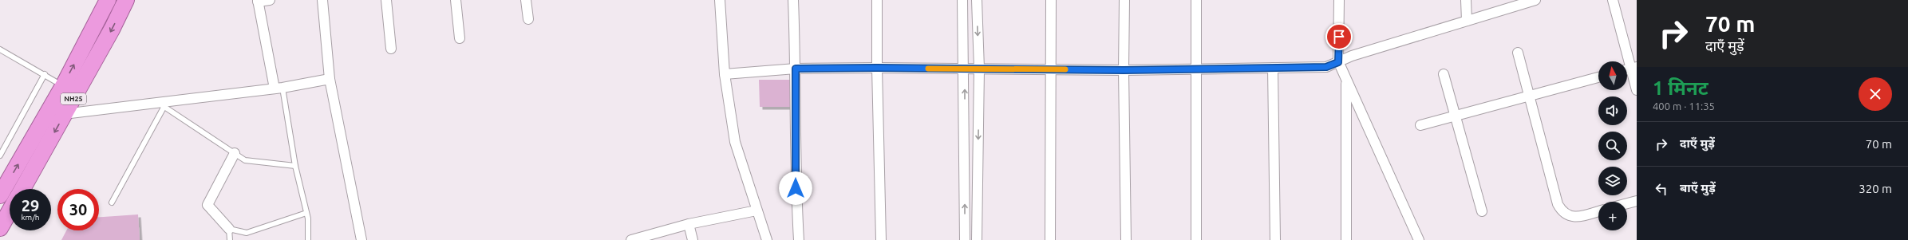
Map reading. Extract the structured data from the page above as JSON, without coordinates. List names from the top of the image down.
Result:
{
  "streets": {
    "highway": ["NH25"]
  },
  "north": "top",
  "page": {
    "turn": ["70 m", "दाएँ मुड़ें"],
    "map_buttons": "+",
    "heading": ["1 मिनट", "400 m · 11:35"],
    "list": [
      {
        "name": "दाएँ मुड़ें",
        "value": "70 m"
      },
      {
        "name": "बाएँ मुड़ें",
        "value": "320 m"
      }
    ],
    "speed": "29 km/h",
    "limit": "30"
  }
}
